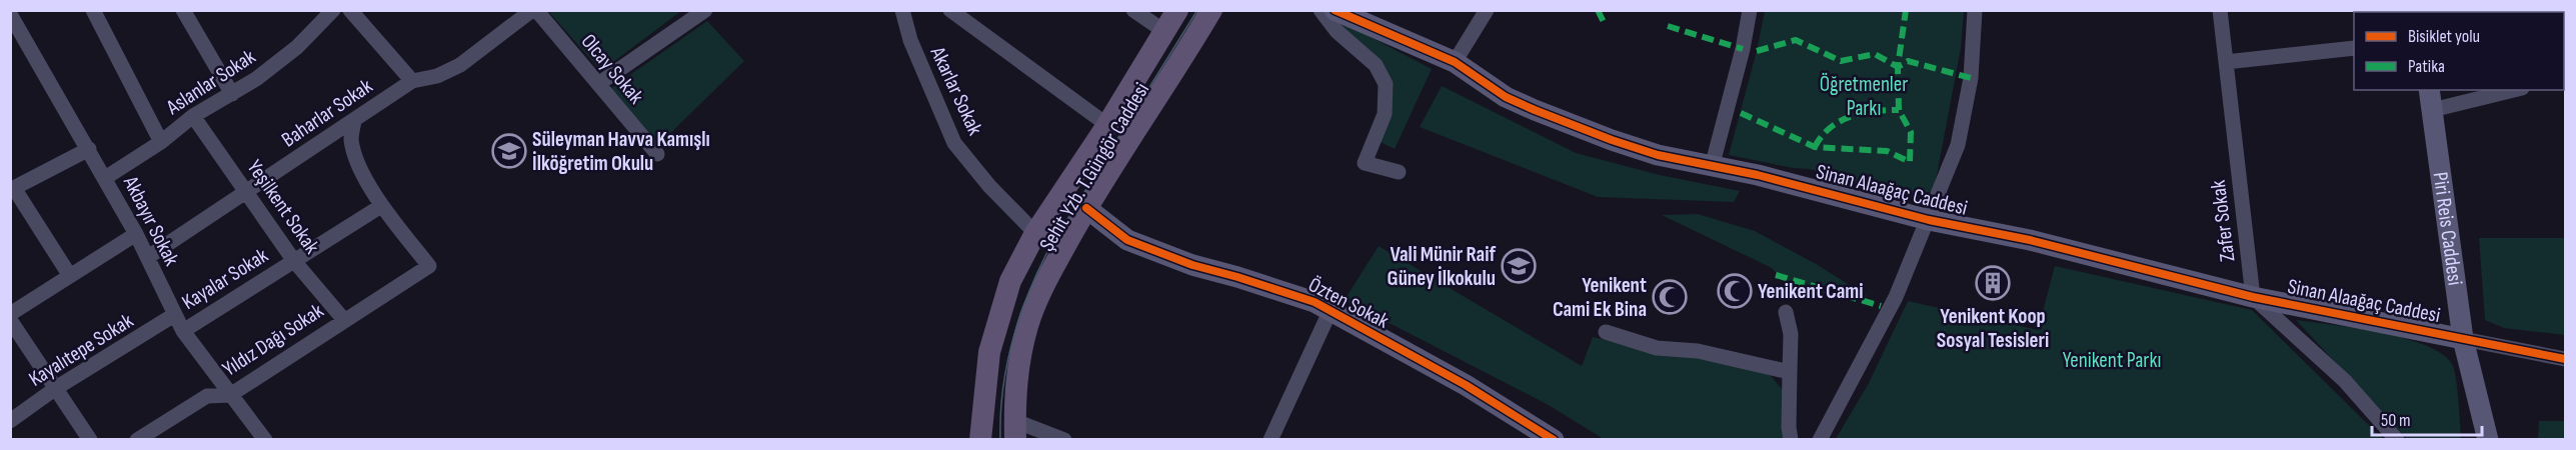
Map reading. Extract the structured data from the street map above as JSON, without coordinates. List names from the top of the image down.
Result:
{
  "streets": {
    "main road": ["Şehit Yzb. T.Güngör Caddesi"],
    "street": [
      "Olcay Sokak",
      "Aslanlar Sokak",
      "Akarlar Sokak",
      "Baharlar Sokak",
      "Sinan Alaağaç Caddesi",
      "Yeşilkent Sokak",
      "Akbayır Sokak",
      "Zafer Sokak",
      "Piri Reis Caddesi",
      "Kayalar Sokak",
      "Özten Sokak",
      "Yıldız Dağı Sokak",
      "Kayalıtepe Sokak"
    ]
  },
  "crossings": [
    ["Olcay Sokak", "Baharlar Sokak"],
    ["Aslanlar Sokak", "Yeşilkent Sokak"],
    ["Aslanlar Sokak", "Akbayır Sokak"],
    ["Akarlar Sokak", "Şehit Yzb. T.Güngör Caddesi"],
    ["Baharlar Sokak", "Yeşilkent Sokak"],
    ["Baharlar Sokak", "Akbayır Sokak"],
    ["Şehit Yzb. T.Güngör Caddesi", "Özten Sokak"],
    ["Sinan Alaağaç Caddesi", "Zafer Sokak"],
    ["Sinan Alaağaç Caddesi", "Piri Reis Caddesi"],
    ["Yeşilkent Sokak", "Kayalar Sokak"],
    ["Yeşilkent Sokak", "Yıldız Dağı Sokak"],
    ["Akbayır Sokak", "Kayalar Sokak"],
    ["Akbayır Sokak", "Yıldız Dağı Sokak"],
    ["Akbayır Sokak", "Kayalıtepe Sokak"],
    ["Kayalar Sokak", "Yıldız Dağı Sokak"]
  ],
  "parks": ["Öğretmenler Parkı", "Yenikent Parkı"],
  "places": {
    "school or university": ["Süleyman Havva Kamışlı İlköğretim Okulu", "Vali Münir Raif Güney İlkokulu"],
    "building": ["Yenikent Koop Sosyal Tesisleri"],
    "mosque": ["Yenikent Cami", "Yenikent Cami Ek Bina"]
  },
  "legend": ["Bisiklet yolu", "Patika"],
  "scale_bar": "50 m"
}
